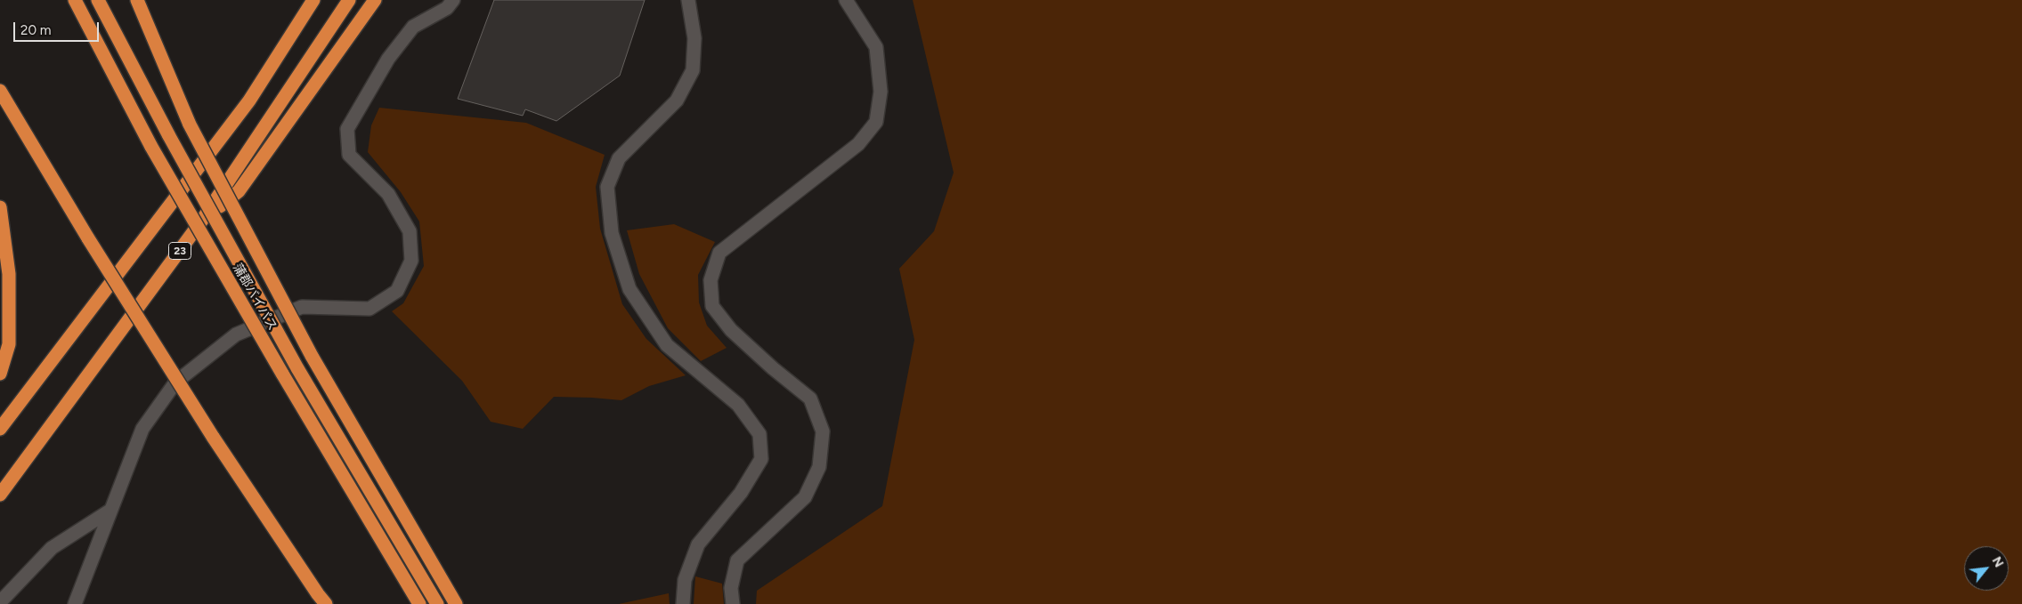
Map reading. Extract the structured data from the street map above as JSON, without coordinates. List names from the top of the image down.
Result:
{
  "streets": {
    "highway": ["23", "蒲郡バイパス"]
  },
  "scale_bar": "20 m",
  "north": "top right"
}
